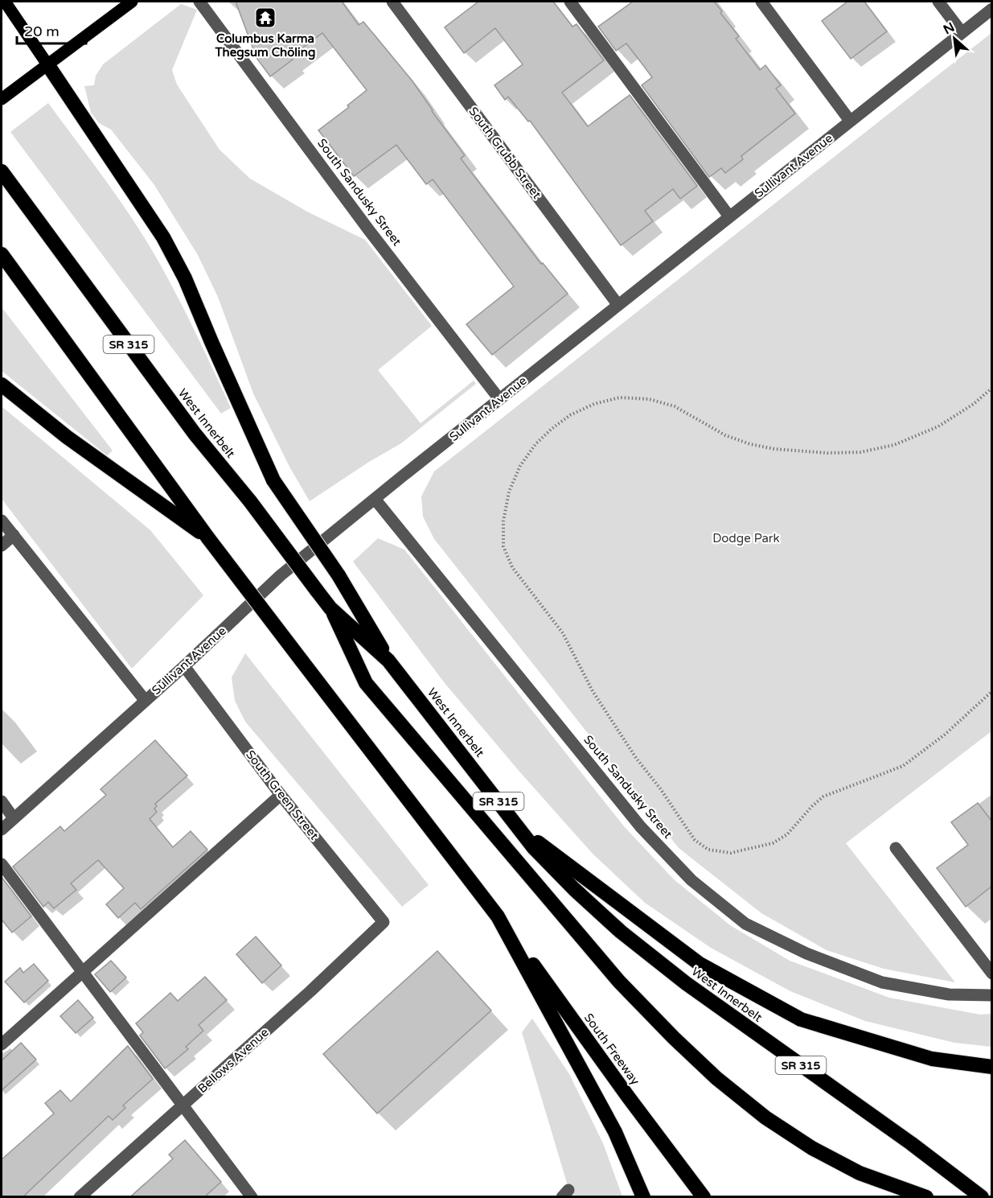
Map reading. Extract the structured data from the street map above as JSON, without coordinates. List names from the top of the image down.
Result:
{
  "streets": {
    "highway": ["SR 315", "West Innerbelt", "South Freeway"],
    "street": [
      "South Grubb Street",
      "Sullivant Avenue",
      "South Sandusky Street",
      "South Green Street",
      "Bellows Avenue"
    ]
  },
  "crossings": [
    ["South Grubb Street", "Sullivant Avenue"],
    ["Sullivant Avenue", "South Sandusky Street"],
    ["Sullivant Avenue", "South Green Street"],
    ["South Green Street", "Bellows Avenue"]
  ],
  "parks": ["Dodge Park"],
  "places": {
    "temple": ["Columbus Karma Thegsum Chöling"]
  },
  "scale_bar": "20 m",
  "north": "top left"
}
